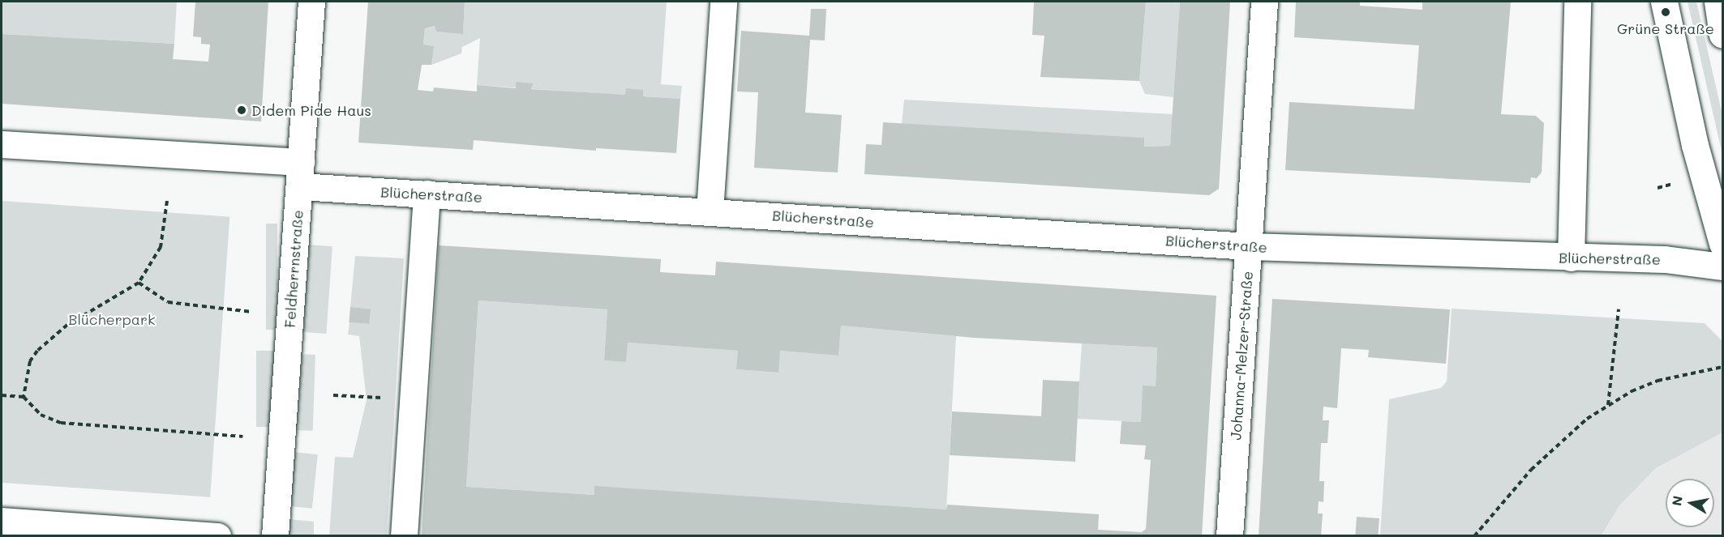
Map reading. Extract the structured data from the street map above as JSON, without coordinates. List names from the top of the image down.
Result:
{
  "streets": {
    "street": ["Blücherstraße", "Feldherrnstraße", "Johanna-Melzer-Straße"]
  },
  "crossings": [
    ["Blücherstraße", "Feldherrnstraße"],
    ["Blücherstraße", "Johanna-Melzer-Straße"]
  ],
  "parks": ["Blücherpark"],
  "places": ["Grüne Straße", "Didem Pide Haus"],
  "north": "left"
}
